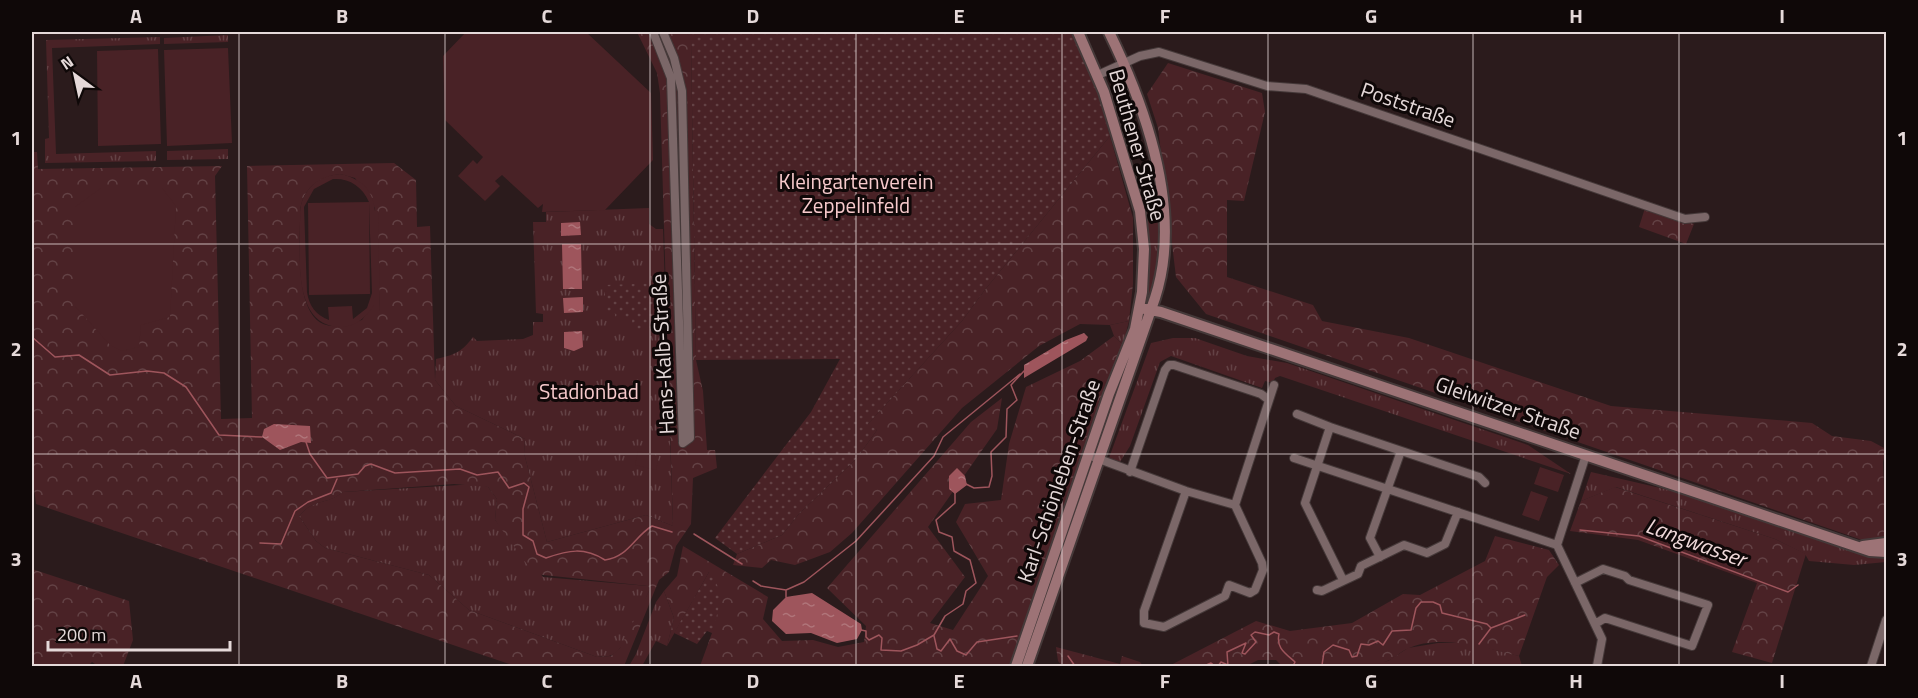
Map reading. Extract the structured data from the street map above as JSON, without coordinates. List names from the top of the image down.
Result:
{
  "streets": {
    "main road": ["Beuthener Straße", "Gleiwitzer Straße", "Karl-Schönleben-Straße"],
    "street": ["Poststraße", "Hans-Kalb-Straße"]
  },
  "crossings": [
    ["Poststraße", "Beuthener Straße"],
    ["Beuthener Straße", "Gleiwitzer Straße"],
    ["Beuthener Straße", "Karl-Schönleben-Straße"],
    ["Gleiwitzer Straße", "Karl-Schönleben-Straße"]
  ],
  "water": ["Langwasser"],
  "parks": ["Kleingartenverein Zeppelinfeld", "Stadionbad"],
  "scale_bar": "200 m",
  "north": "top left",
  "grid": {
    "columns": [
      "A",
      "B",
      "C",
      "D",
      "E",
      "F",
      "G",
      "H",
      "I"
    ],
    "rows": ["1", "2", "3"]
  }
}
